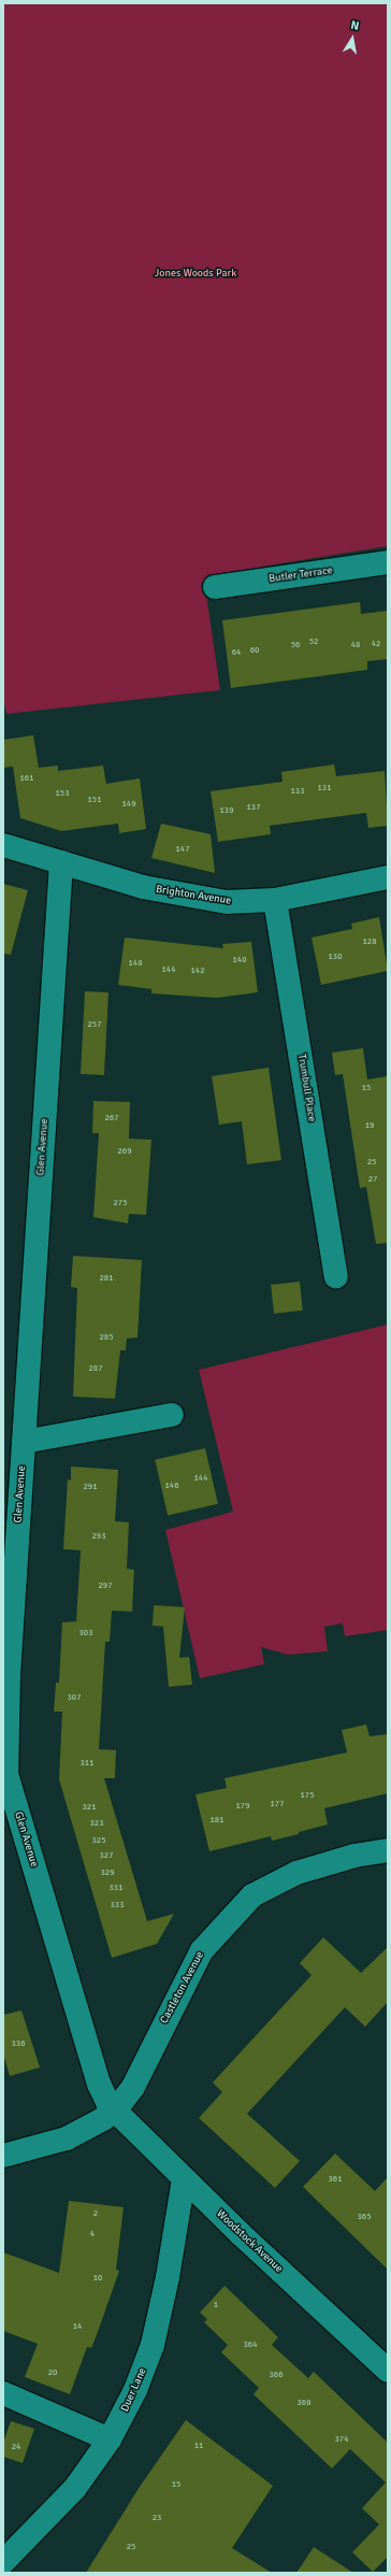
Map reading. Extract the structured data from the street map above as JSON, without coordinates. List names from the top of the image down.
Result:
{
  "streets": {
    "street": [
      "Butler Terrace",
      "Brighton Avenue",
      "Trumbull Place",
      "Glen Avenue",
      "Castleton Avenue",
      "Woodstock Avenue",
      "Duer Lane"
    ]
  },
  "crossings": [
    ["Brighton Avenue", "Trumbull Place"],
    ["Brighton Avenue", "Glen Avenue"],
    ["Glen Avenue", "Castleton Avenue"],
    ["Glen Avenue", "Woodstock Avenue"],
    ["Castleton Avenue", "Woodstock Avenue"],
    ["Woodstock Avenue", "Duer Lane"]
  ],
  "parks": ["Jones Woods Park"],
  "house_numbers": [
    "52",
    "42",
    "56",
    "48",
    "60",
    "64",
    "161",
    "131",
    "133",
    "153",
    "151",
    "149",
    "137",
    "139",
    "147",
    "128",
    "130",
    "140",
    "148",
    "144",
    "142",
    "257",
    "15",
    "267",
    "19",
    "269",
    "25",
    "27",
    "275",
    "281",
    "285",
    "287",
    "144",
    "146",
    "291",
    "293",
    "297",
    "303",
    "307",
    "311",
    "175",
    "177",
    "179",
    "321",
    "181",
    "323",
    "325",
    "327",
    "329",
    "331",
    "333",
    "336",
    "361",
    "2",
    "365",
    "4",
    "10",
    "1",
    "14",
    "364",
    "20",
    "366",
    "368",
    "374",
    "11",
    "24",
    "15",
    "23",
    "25"
  ],
  "north": "top"
}
